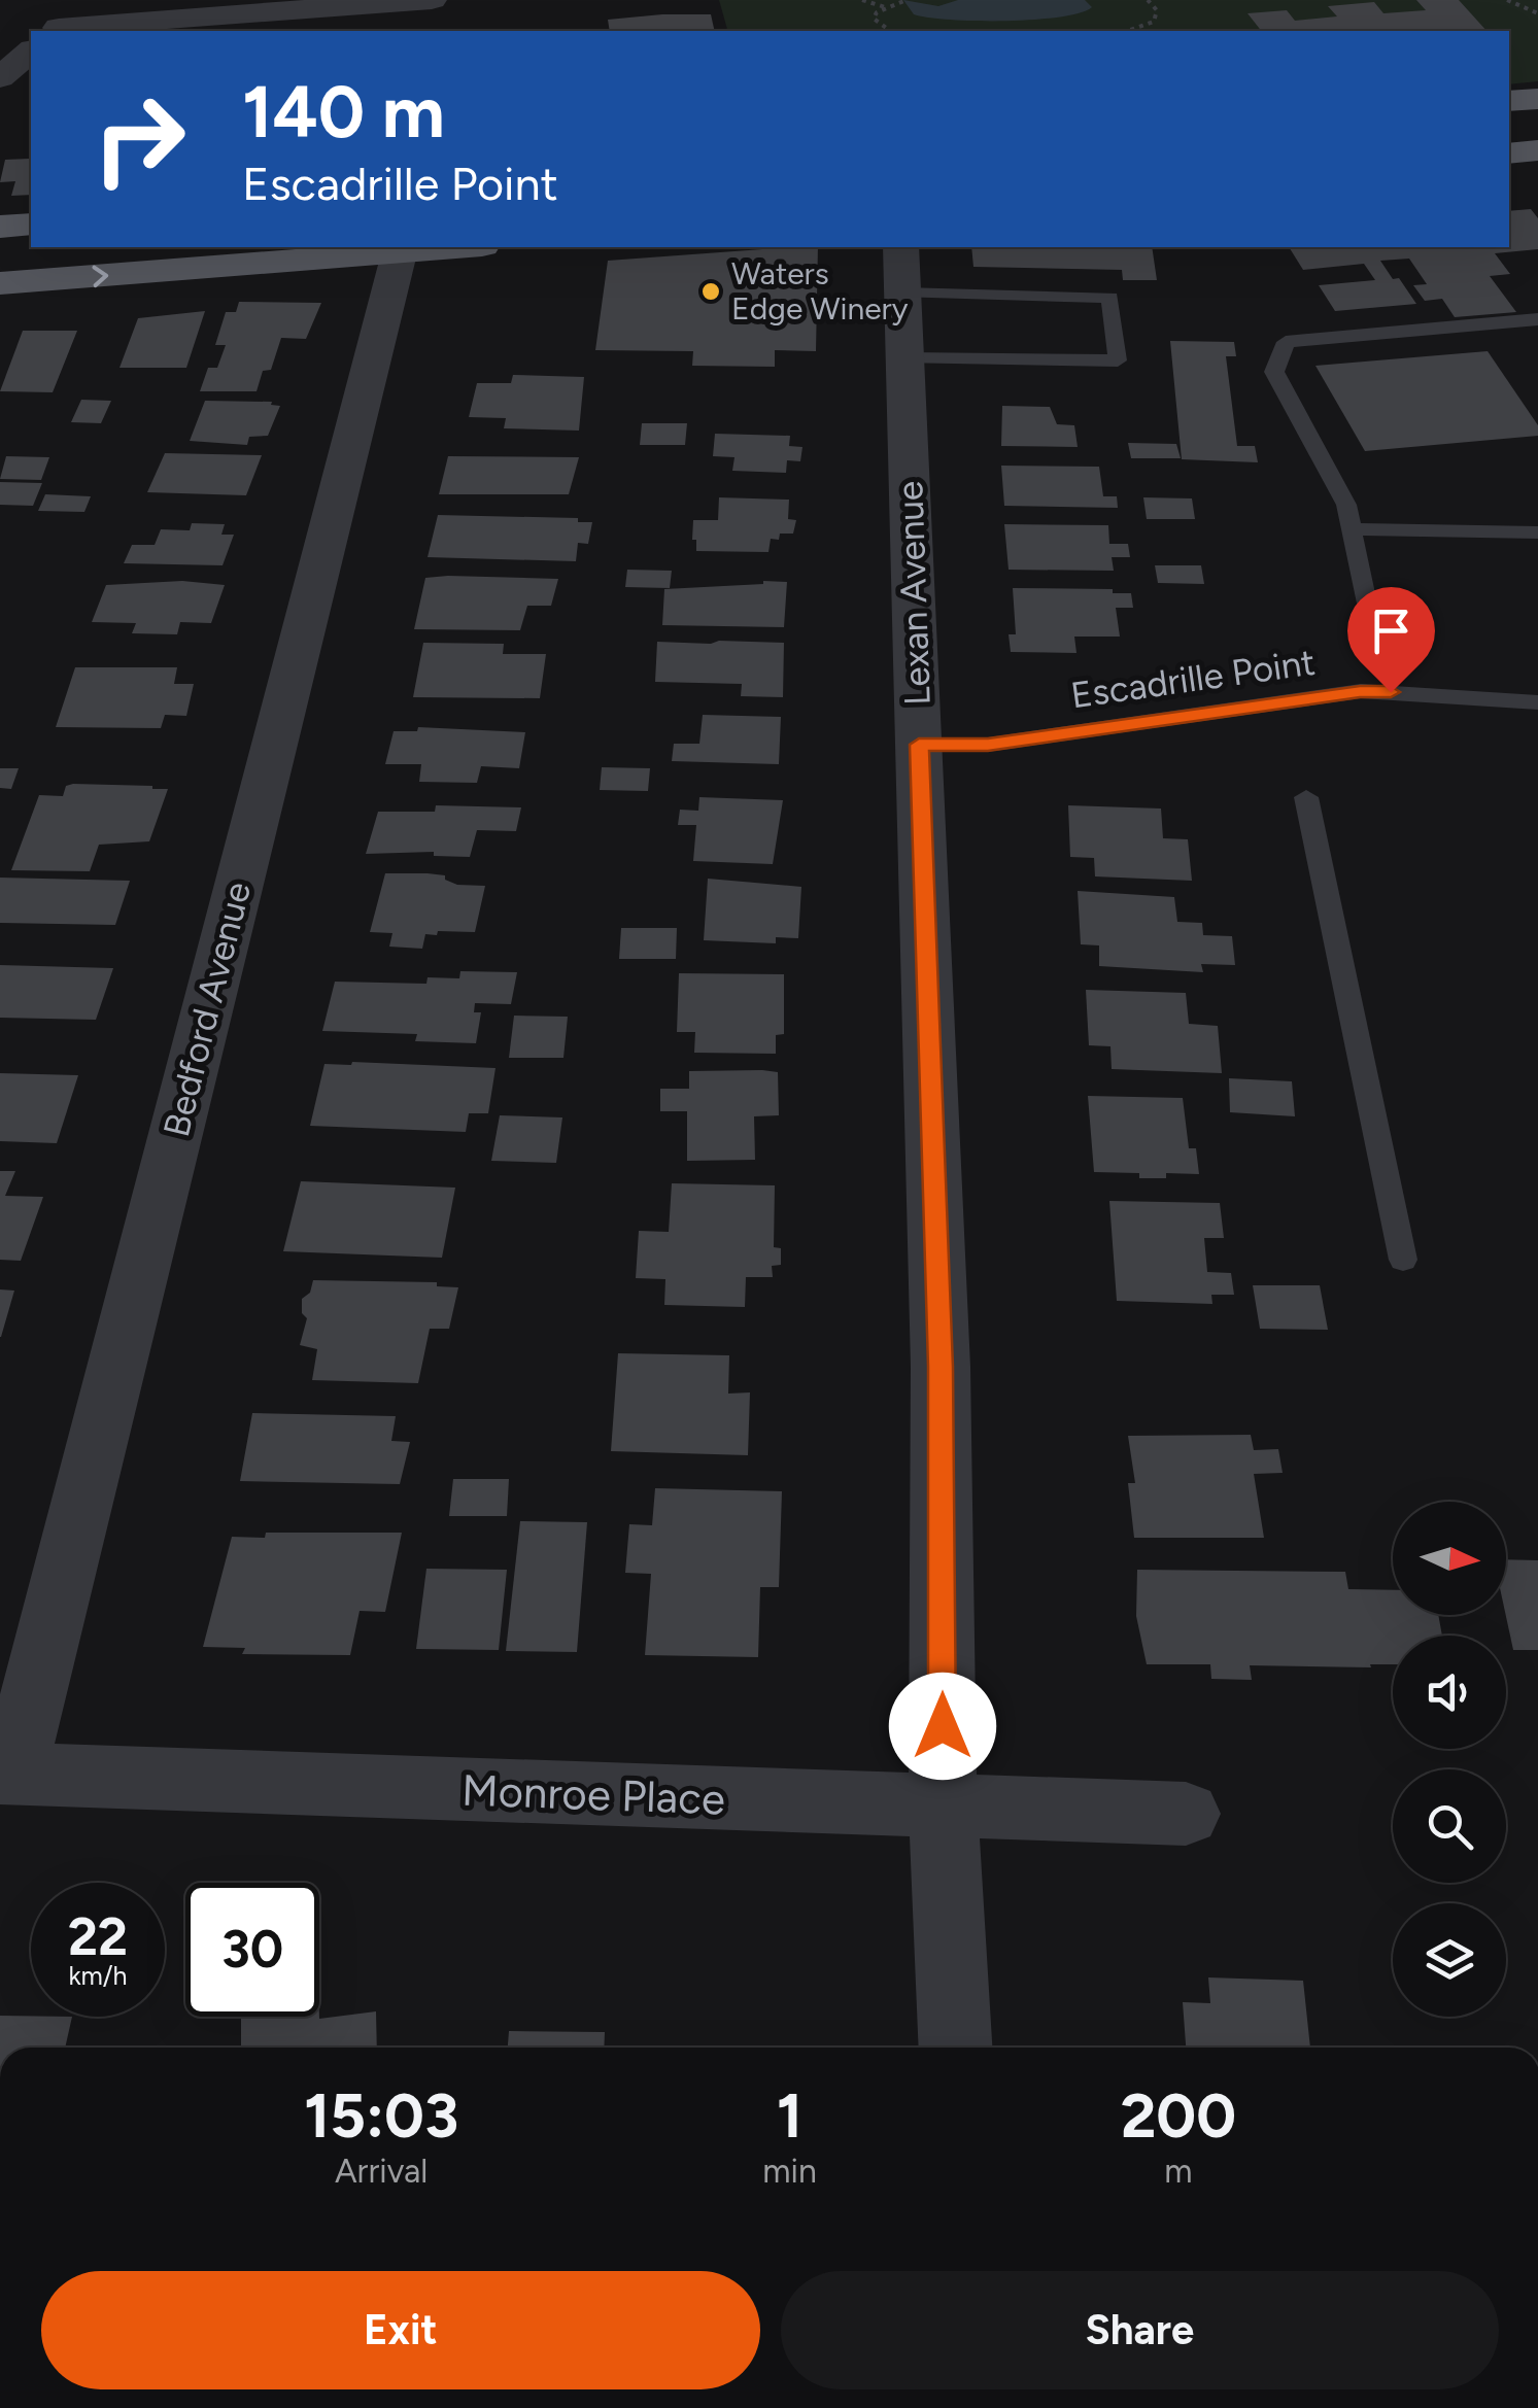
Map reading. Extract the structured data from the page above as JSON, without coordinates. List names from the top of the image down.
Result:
{
  "streets": {
    "street": ["Lexan Avenue", "Bedford Avenue", "Monroe Place"],
    "lane": ["Escadrille Point"]
  },
  "crossings": [
    ["Lexan Avenue", "Escadrille Point"],
    ["Lexan Avenue", "Monroe Place"],
    ["Bedford Avenue", "Monroe Place"]
  ],
  "places": ["Waters Edge Winery"],
  "north": "right",
  "page": {
    "turn": ["140 m", "Escadrille Point"],
    "speed": "22 km/h",
    "limit": "30",
    "eta": [
      "15:03",
      "Arrival",
      "1",
      "min",
      "200",
      "m"
    ],
    "buttons": ["Exit", "Share"]
  }
}
